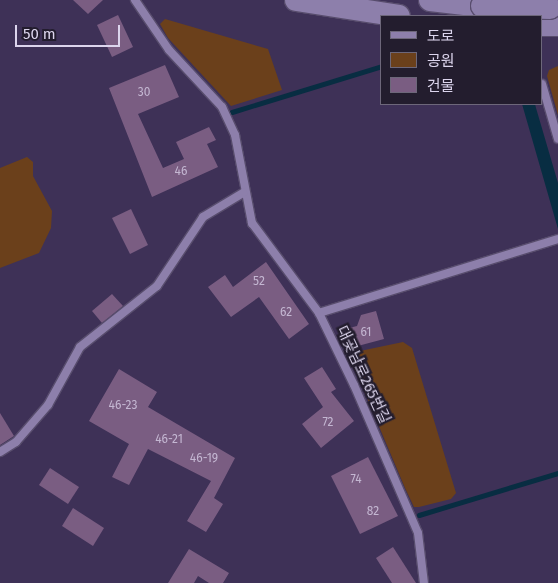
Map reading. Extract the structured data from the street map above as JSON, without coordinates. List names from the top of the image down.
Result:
{
  "streets": {
    "lane": ["대곶남로265번길"]
  },
  "house_numbers": [
    "30",
    "46",
    "52",
    "62",
    "61",
    "46-23",
    "72",
    "46-21",
    "46-19",
    "74",
    "82"
  ],
  "legend": ["도로", "공원", "건물"],
  "scale_bar": "50 m"
}
